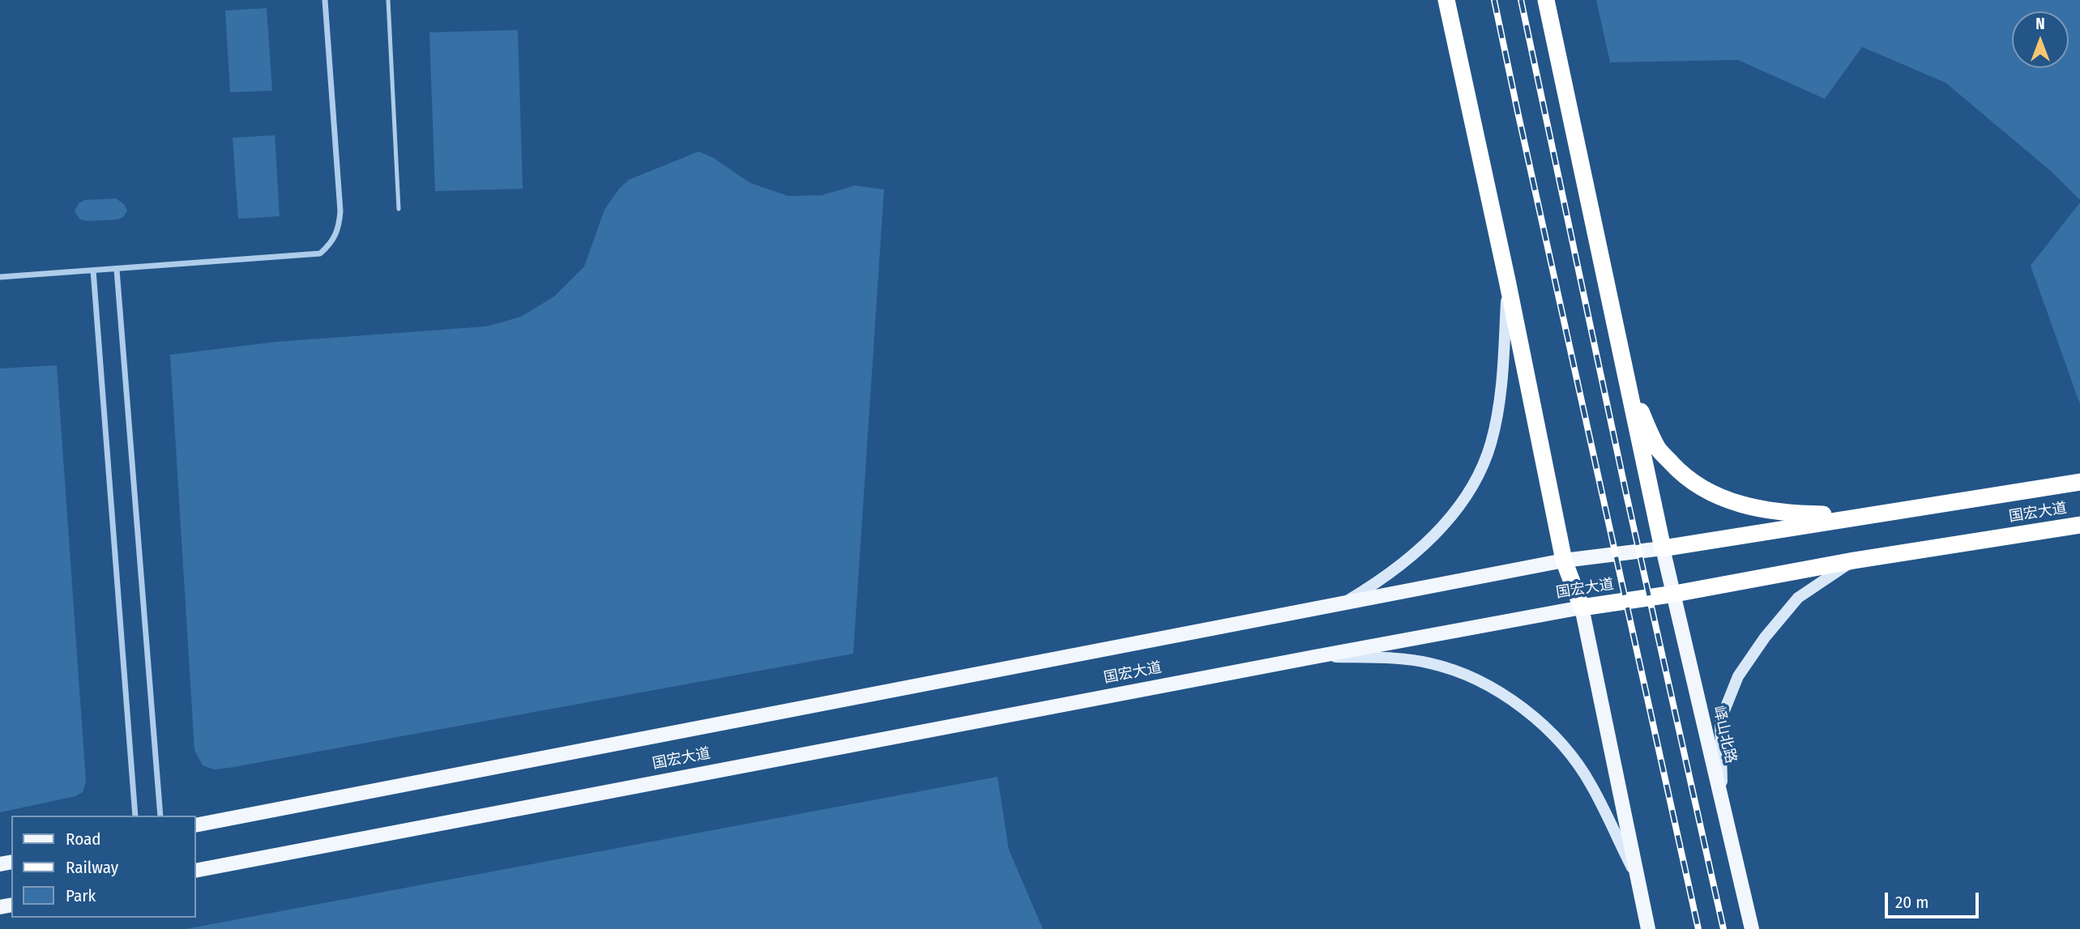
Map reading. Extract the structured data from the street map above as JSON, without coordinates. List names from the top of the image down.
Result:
{
  "streets": {
    "highway": ["国宏大道"],
    "main road": ["峄山北路"]
  },
  "crossings": [
    ["国宏大道", "峄山北路"]
  ],
  "legend": ["Road", "Railway", "Park"],
  "scale_bar": "20 m",
  "north": "top"
}
